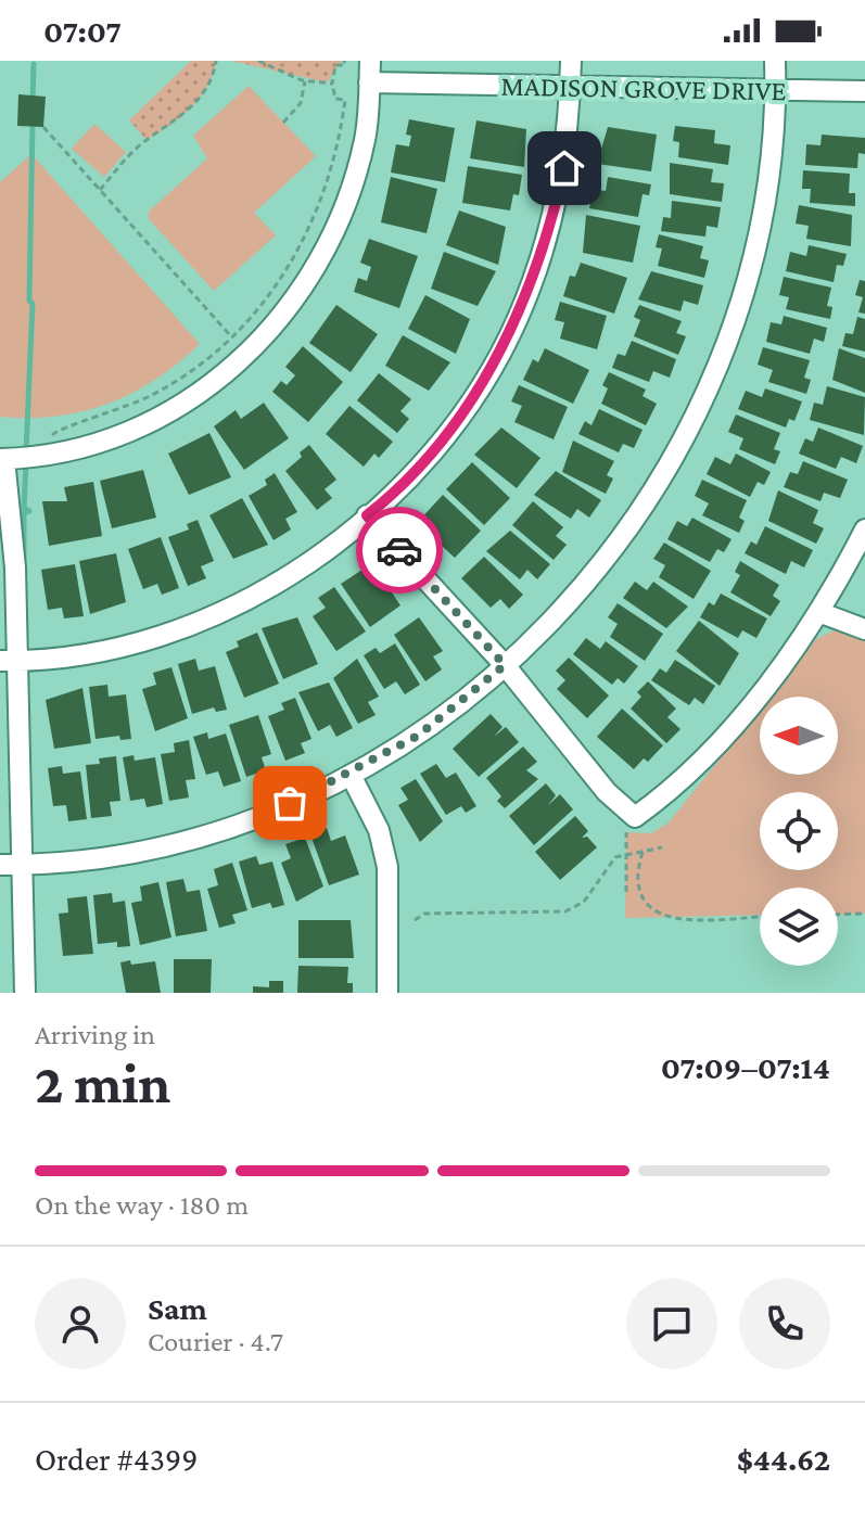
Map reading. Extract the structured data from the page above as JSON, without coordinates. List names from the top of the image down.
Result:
{
  "streets": {
    "street": ["MADISON GROVE DRIVE"]
  },
  "north": "left",
  "page": {
    "status": "07:07",
    "heading": ["2 min", "Arriving in", "07:09–07:14"],
    "panel": [
      "Sam",
      "Courier · 4.7",
      "Order #4399",
      "$44.62"
    ],
    "bar": "On the way · 180 m"
  }
}
